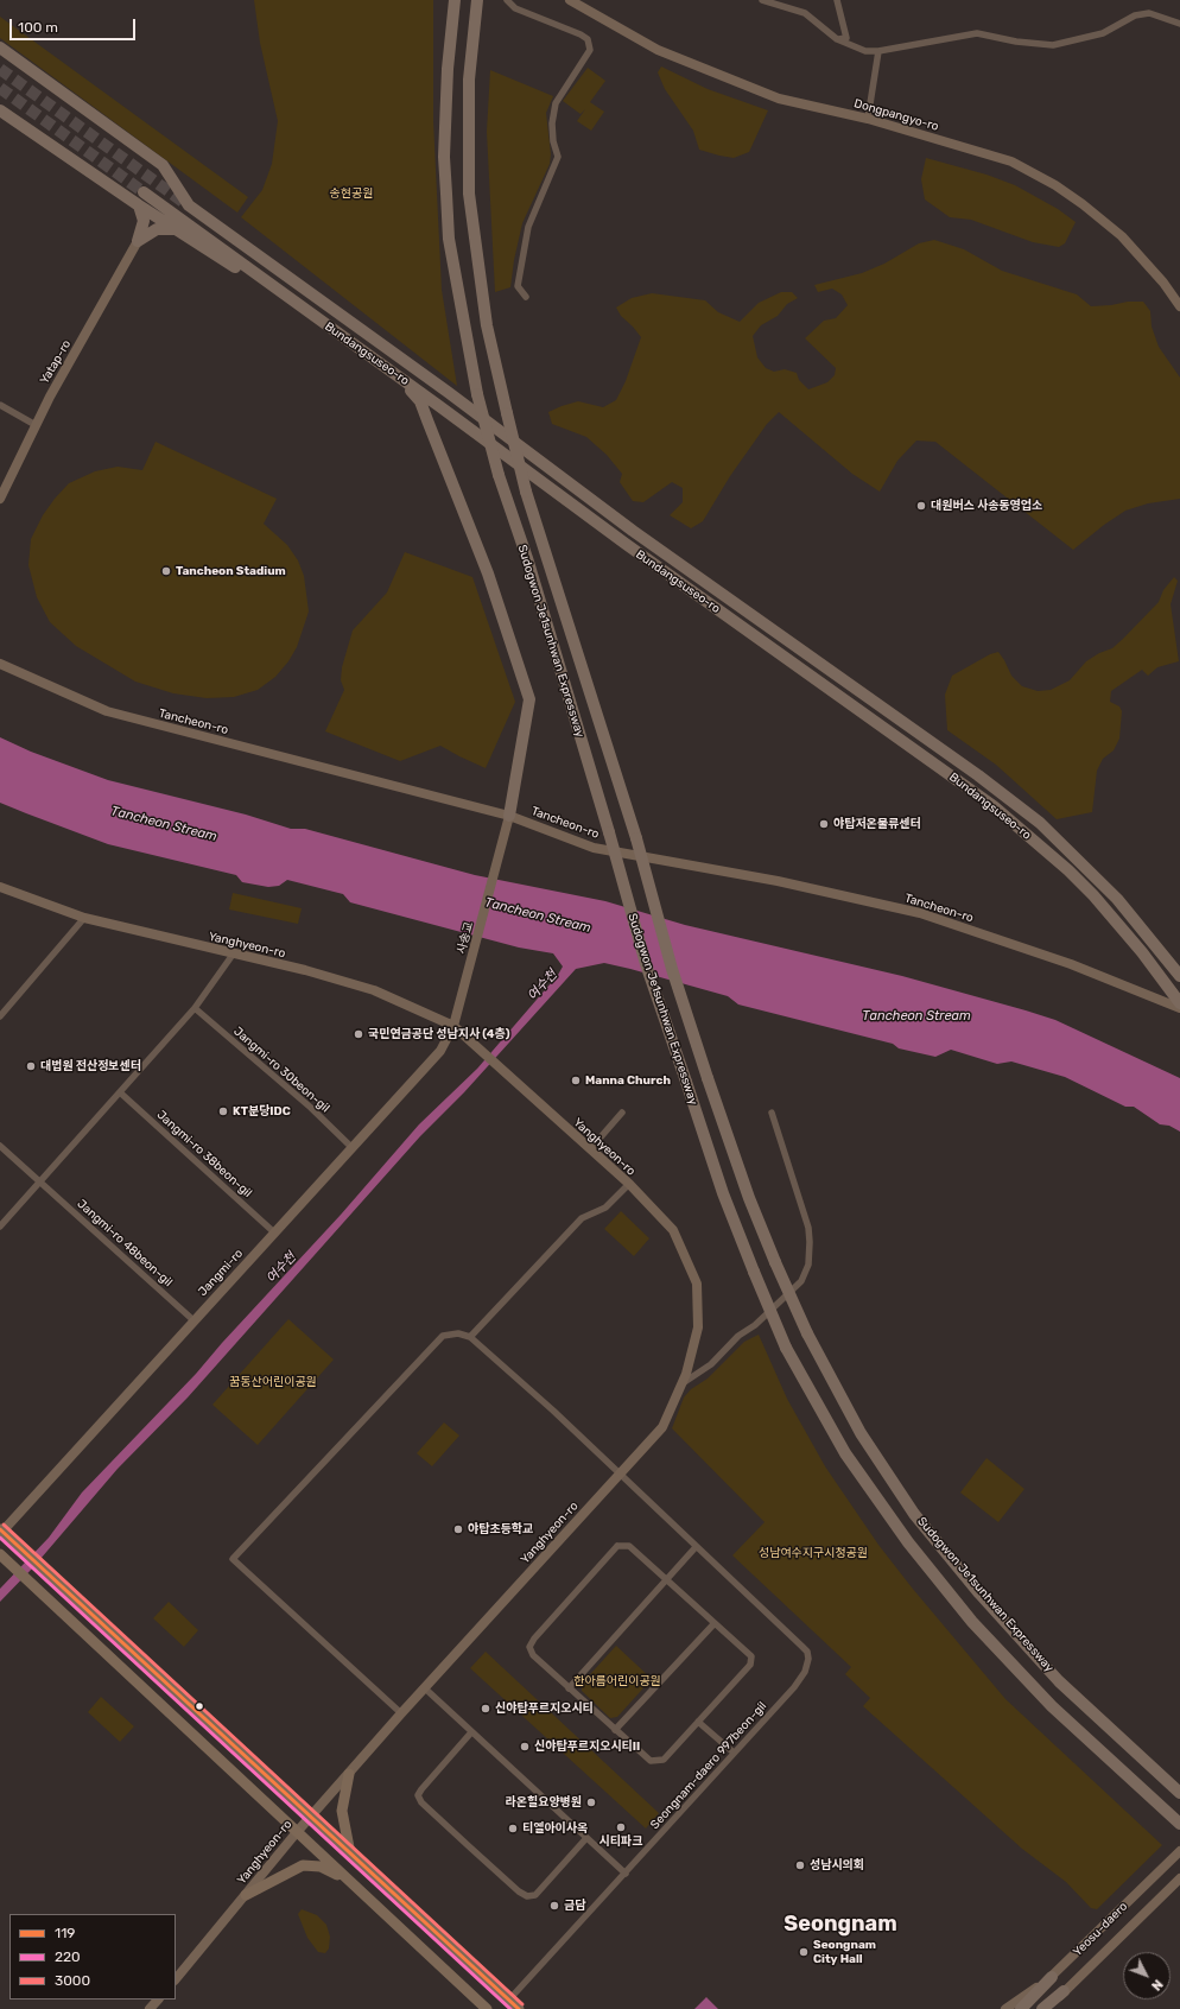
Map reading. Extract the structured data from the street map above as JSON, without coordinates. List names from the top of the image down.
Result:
{
  "streets": {
    "highway": ["Bundangsuseo-ro", "Sudogwon Je1sunhwan Expressway", "Yeosu-daero"],
    "main road": [
      "Dongpangyo-ro",
      "Yatap-ro",
      "Tancheon-ro",
      "사송교",
      "Yanghyeon-ro",
      "Jangmi-ro"
    ],
    "street": [
      "Jangmi-ro 30beon-gil",
      "Jangmi-ro 38beon-gil",
      "Jangmi-ro 48beon-gil",
      "Seongnam-daero 997beon-gil"
    ]
  },
  "crossings": [
    ["Tancheon-ro", "사송교"],
    ["사송교", "Yanghyeon-ro"],
    ["사송교", "Jangmi-ro"],
    ["Yanghyeon-ro", "Jangmi-ro"],
    ["Yanghyeon-ro", "Seongnam-daero 997beon-gil"],
    ["Jangmi-ro 30beon-gil", "Jangmi-ro"],
    ["Jangmi-ro 38beon-gil", "Jangmi-ro"],
    ["Jangmi-ro 48beon-gil", "Jangmi-ro"]
  ],
  "districts": ["Seongnam"],
  "water": ["Tancheon Stream", "여수천"],
  "parks": [
    "송현공원",
    "꿈동산어린이공원",
    "성남여수지구시청공원",
    "한아름어린이공원"
  ],
  "places": [
    "대원버스 사송동영업소",
    "Tancheon Stadium",
    "야탑저온물류센터",
    "국민연금공단 성남지사 (4층)",
    "대법원 전산정보센터",
    "Manna Church",
    "KT분당IDC",
    "야탑초등학교",
    "신야탑푸르지오시티",
    "신야탑푸르지오시티II",
    "라온힐요양병원",
    "시티파크",
    "티엘아이사옥",
    "성남시의회",
    "금담",
    "Seongnam City Hall"
  ],
  "lines": ["transit line 3000", "transit line 119", "transit line 220"],
  "legend": ["119", "220", "3000"],
  "scale_bar": "100 m",
  "north": "bottom right"
}
